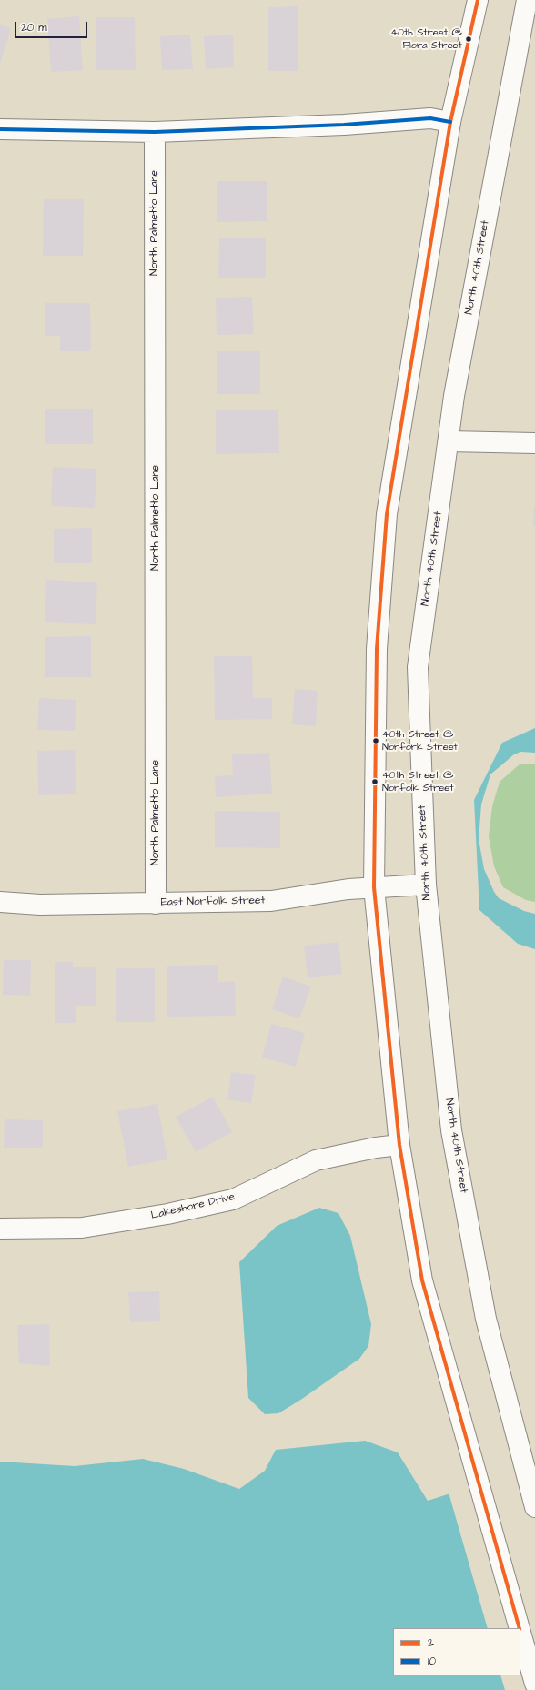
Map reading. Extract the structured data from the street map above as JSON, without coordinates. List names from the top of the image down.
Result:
{
  "streets": {
    "main road": [
      "North Palmetto Lane",
      "North 40th Street",
      "East Norfolk Street",
      "Lakeshore Drive"
    ]
  },
  "crossings": [
    ["North Palmetto Lane", "East Norfolk Street"],
    ["North 40th Street", "East Norfolk Street"]
  ],
  "places": ["40th Street @ Flora Street", "40th Street @ Norfork Street", "40th Street @ Norfolk Street"],
  "lines": ["transit line 2", "transit line 10"],
  "legend": ["2", "10"],
  "scale_bar": "20 m"
}
